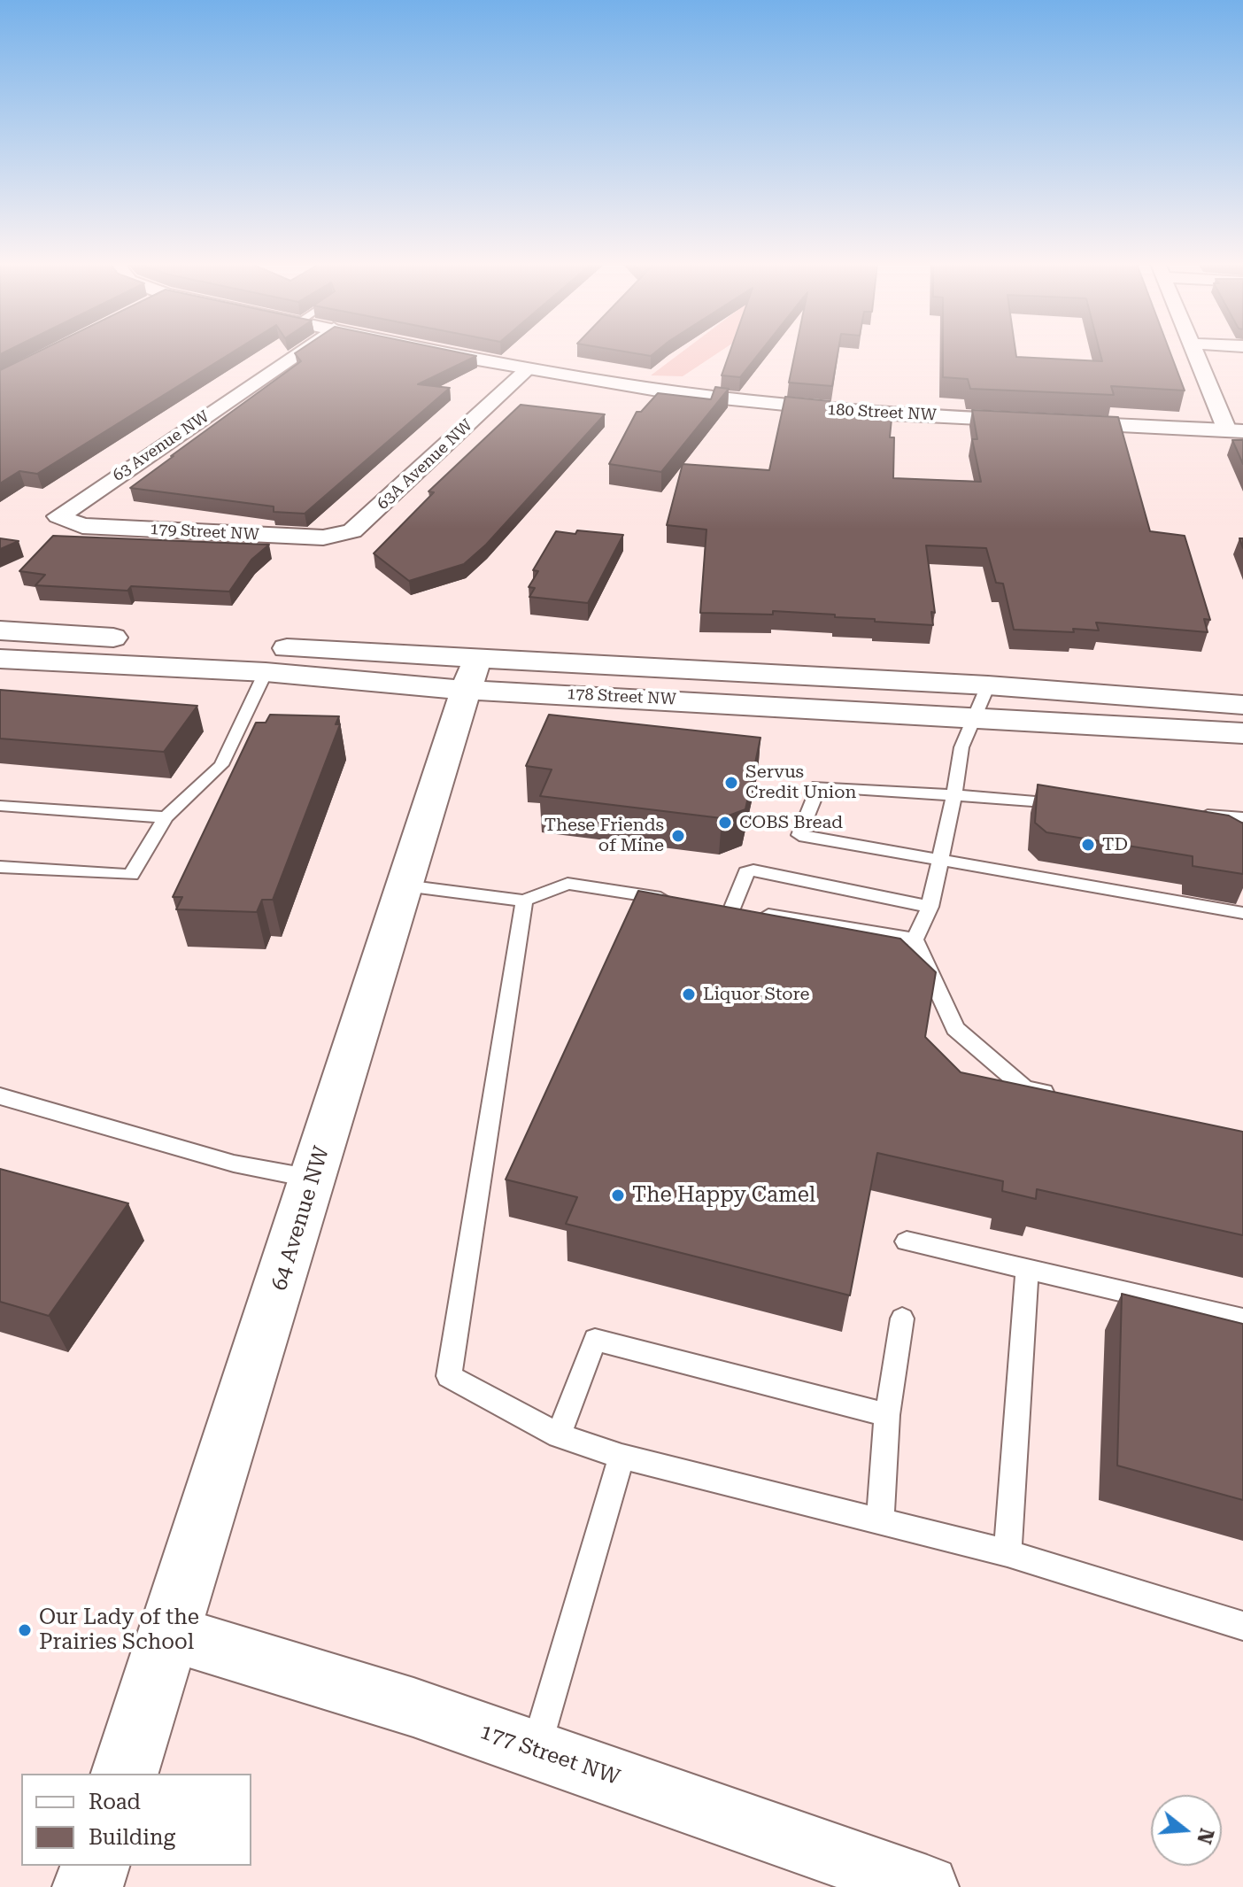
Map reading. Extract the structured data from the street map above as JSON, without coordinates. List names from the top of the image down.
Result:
{
  "streets": {
    "street": [
      "180 Street NW",
      "63 Avenue NW",
      "63A Avenue NW",
      "179 Street NW",
      "178 Street NW",
      "64 Avenue NW",
      "177 Street NW"
    ]
  },
  "crossings": [
    ["180 Street NW", "63A Avenue NW"],
    ["63 Avenue NW", "179 Street NW"],
    ["63A Avenue NW", "179 Street NW"],
    ["178 Street NW", "64 Avenue NW"],
    ["64 Avenue NW", "177 Street NW"]
  ],
  "places": [
    "Servus Credit Union",
    "COBS Bread",
    "These Friends of Mine",
    "TD",
    "Liquor Store",
    "The Happy Camel",
    "Our Lady of the Prairies School"
  ],
  "legend": ["Road", "Building"],
  "north": "right"
}
